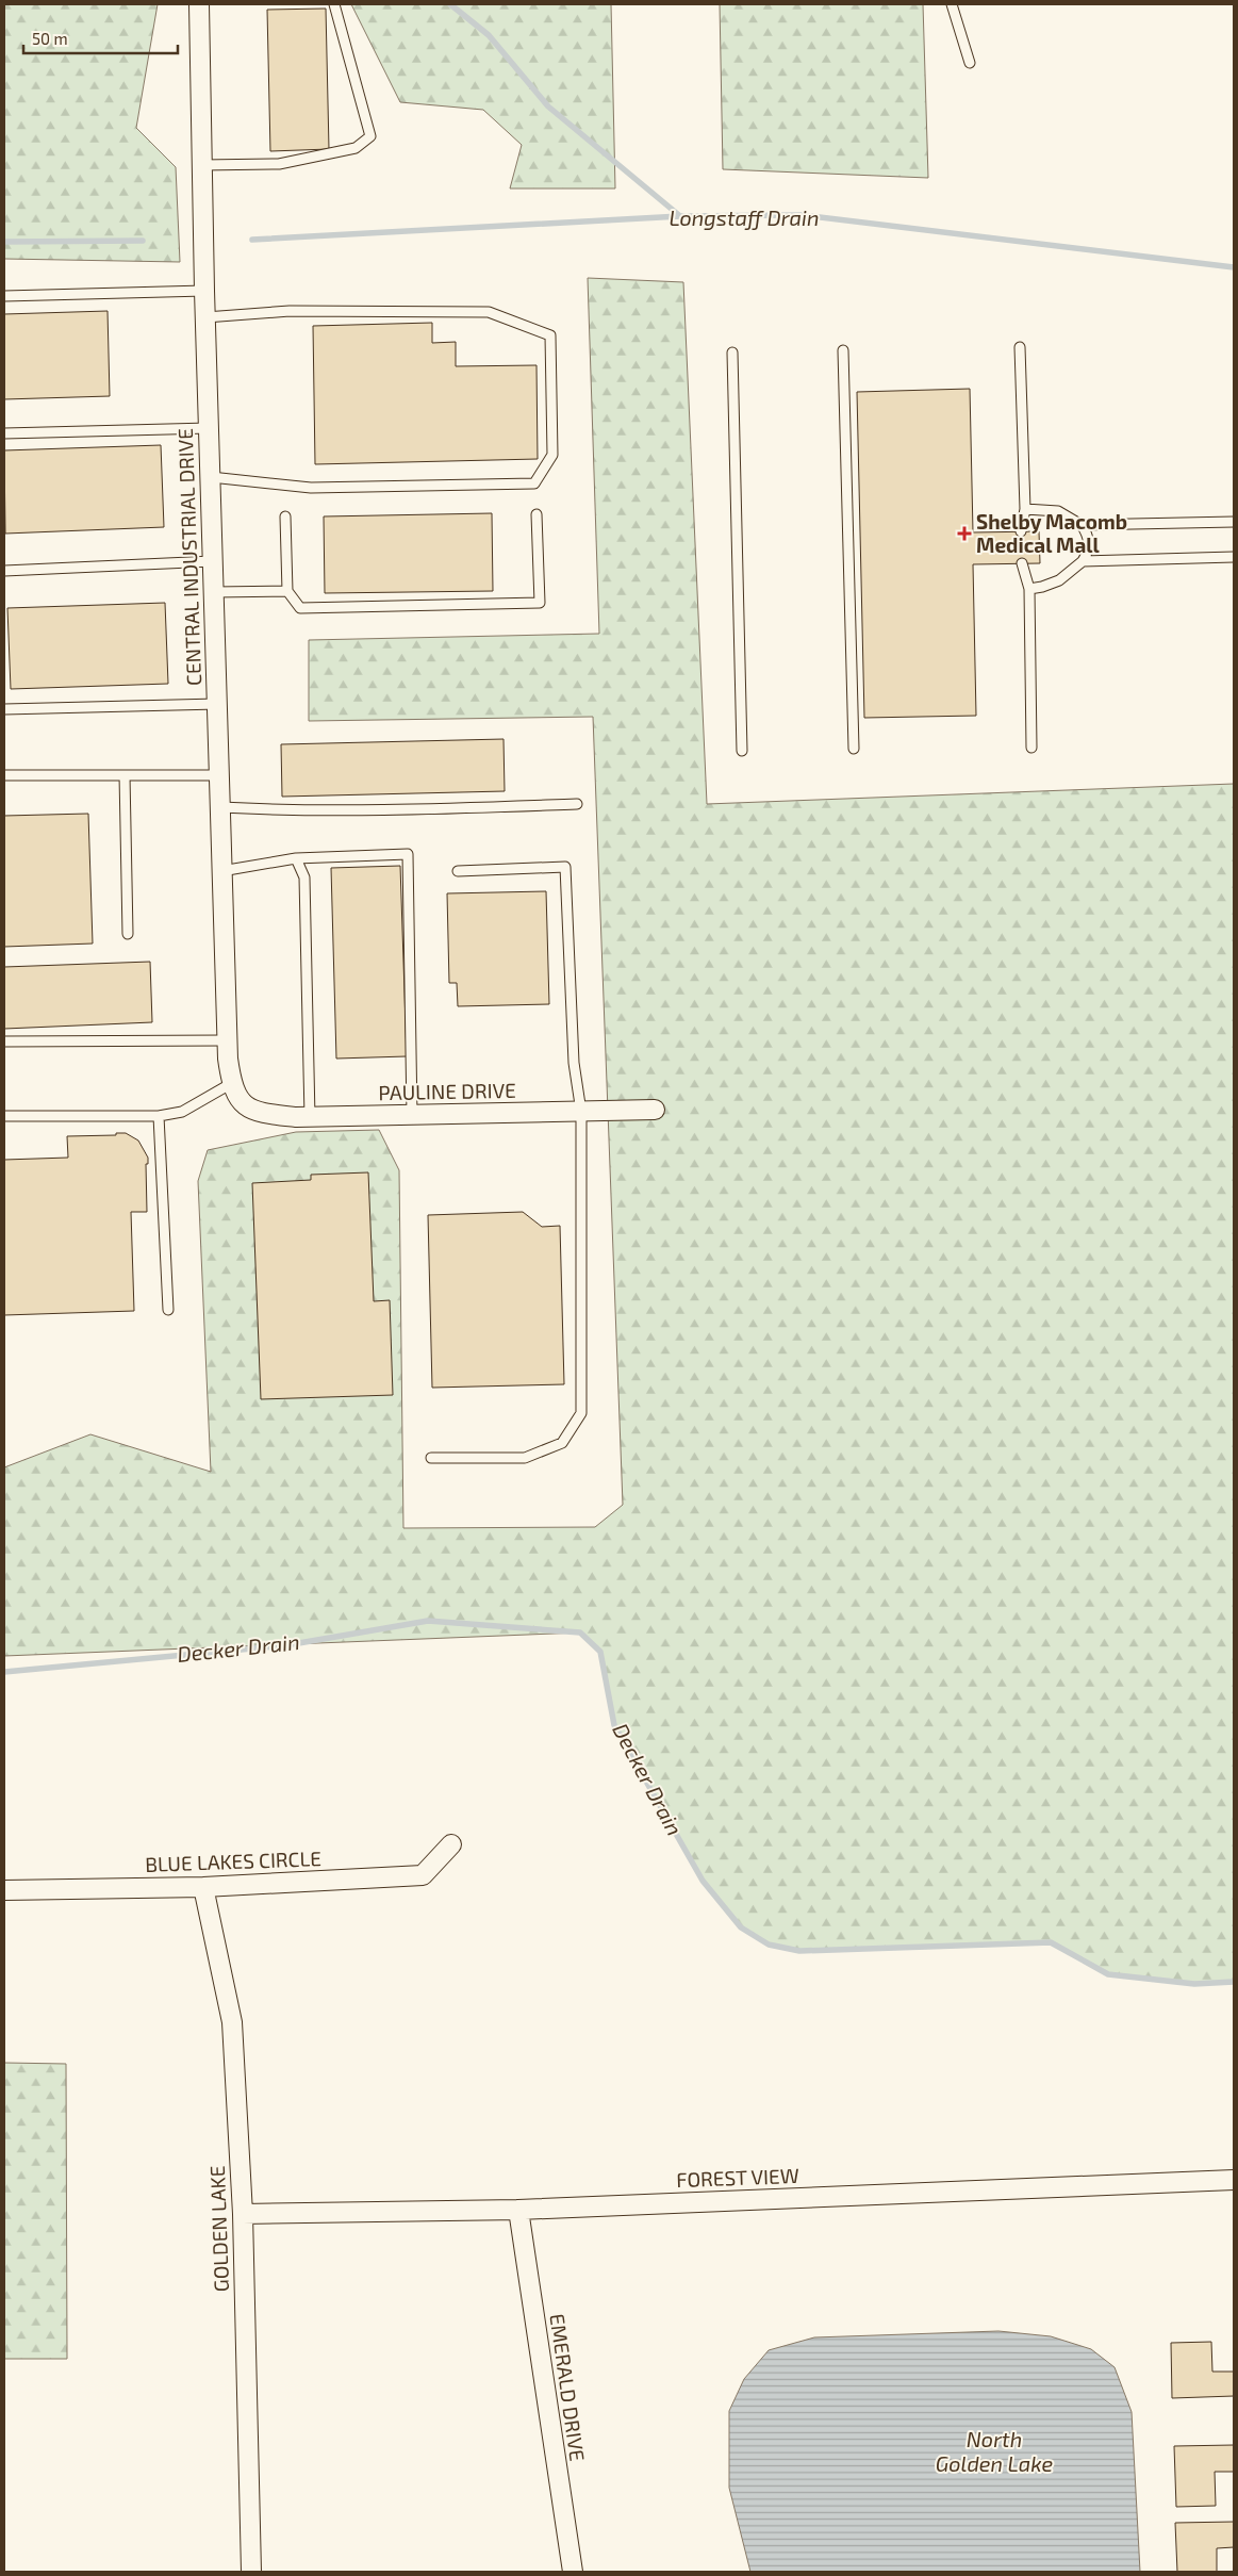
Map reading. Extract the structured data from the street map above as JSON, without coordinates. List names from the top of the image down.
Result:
{
  "streets": {
    "street": [
      "CENTRAL INDUSTRIAL DRIVE",
      "PAULINE DRIVE",
      "BLUE LAKES CIRCLE",
      "FOREST VIEW",
      "GOLDEN LAKE",
      "EMERALD DRIVE"
    ]
  },
  "crossings": [
    ["CENTRAL INDUSTRIAL DRIVE", "PAULINE DRIVE"],
    ["BLUE LAKES CIRCLE", "GOLDEN LAKE"],
    ["FOREST VIEW", "GOLDEN LAKE"],
    ["FOREST VIEW", "EMERALD DRIVE"]
  ],
  "water": ["Longstaff Drain", "Decker Drain", "North Golden Lake"],
  "places": {
    "health": ["Shelby Macomb Medical Mall"]
  },
  "scale_bar": "50 m"
}
